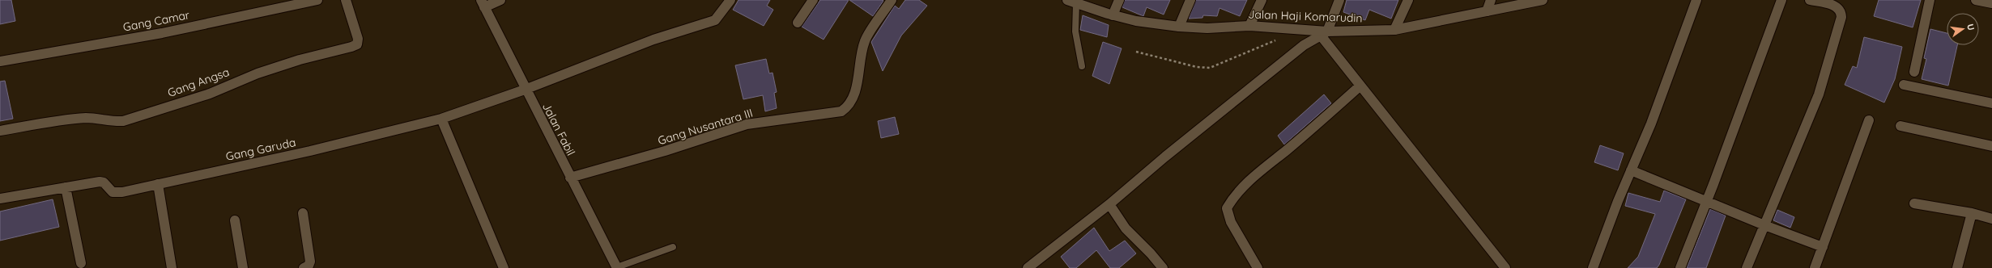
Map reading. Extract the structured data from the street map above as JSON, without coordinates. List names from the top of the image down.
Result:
{
  "streets": {
    "street": [
      "Jalan Haji Komarudin",
      "Gang Camar",
      "Gang Angsa",
      "Gang Nusantara III",
      "Jalan Fabil",
      "Gang Garuda"
    ]
  },
  "crossings": [
    ["Gang Nusantara III", "Jalan Fabil"],
    ["Jalan Fabil", "Gang Garuda"]
  ],
  "north": "right"
}
